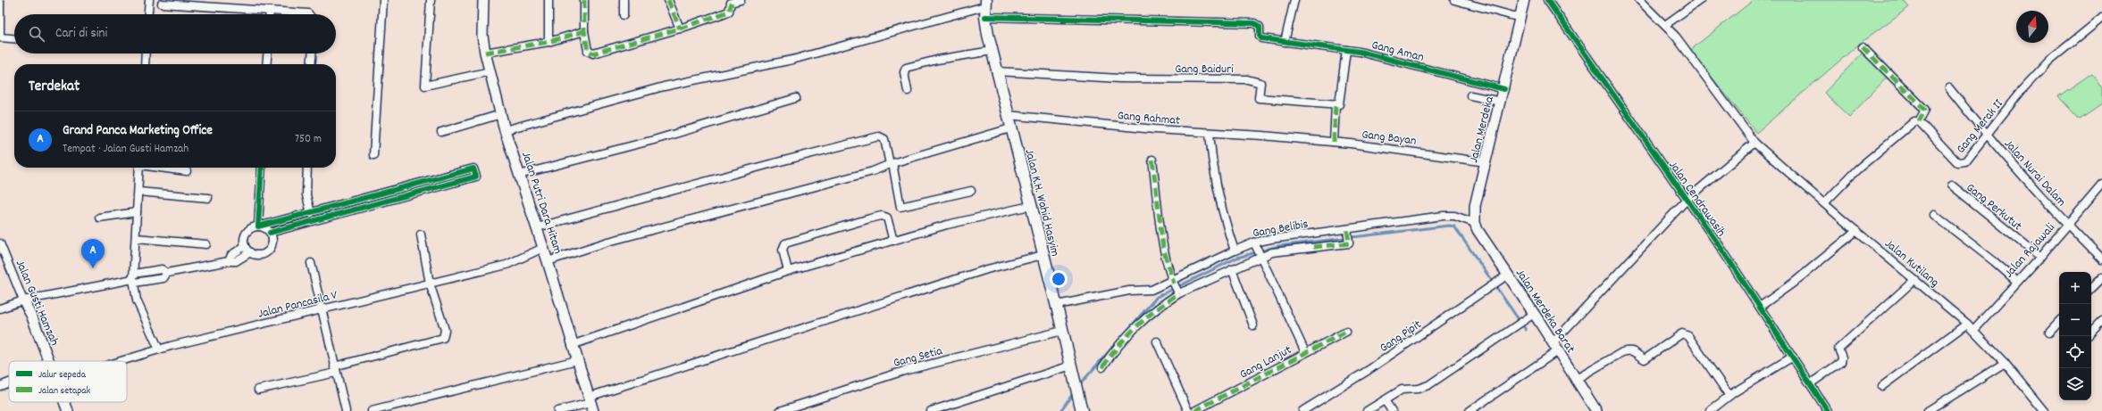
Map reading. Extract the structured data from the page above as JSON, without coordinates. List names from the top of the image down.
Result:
{
  "streets": {
    "main road": ["Jalan K.H. Wahid Hasyim"],
    "street": [
      "Gang Aman",
      "Gang Baiduri",
      "Gang Rahmat",
      "Gang Merak II",
      "Jalan Merdeka",
      "Gang Bayan",
      "Jalan Nurai Dalam",
      "Jalan Cendrawasih",
      "Jalan Putri Dara Hitam",
      "Gang Perkutut",
      "Gang Belibis",
      "Jalan Rajawali",
      "Jalan Kutilang",
      "Jalan Gusti Hamzah",
      "Jalan Pancasila V",
      "Jalan Merdeka Barat",
      "Gang Pipit",
      "Gang Setia",
      "Gang Lanjut"
    ]
  },
  "crossings": [
    ["Gang Aman", "Jalan Merdeka"],
    ["Gang Aman", "Jalan K.H. Wahid Hasyim"],
    ["Gang Baiduri", "Jalan K.H. Wahid Hasyim"],
    ["Gang Rahmat", "Gang Bayan"],
    ["Gang Rahmat", "Jalan K.H. Wahid Hasyim"],
    ["Gang Merak II", "Jalan Nurai Dalam"],
    ["Jalan Merdeka", "Gang Bayan"],
    ["Jalan Merdeka", "Gang Belibis"],
    ["Jalan Merdeka", "Jalan Merdeka Barat"],
    ["Jalan Nurai Dalam", "Jalan Rajawali"],
    ["Jalan Putri Dara Hitam", "Jalan Pancasila V"],
    ["Jalan K.H. Wahid Hasyim", "Gang Belibis"],
    ["Jalan K.H. Wahid Hasyim", "Gang Setia"],
    ["Gang Perkutut", "Jalan Rajawali"],
    ["Gang Belibis", "Jalan Merdeka Barat"],
    ["Jalan Rajawali", "Jalan Kutilang"],
    ["Jalan Merdeka Barat", "Gang Pipit"]
  ],
  "legend": ["Jalur sepeda", "Jalan setapak"],
  "north": "top",
  "page": {
    "search": "Cari di sini",
    "heading": "Terdekat",
    "list": [
      {
        "mark": "A",
        "name": "Grand Panca Marketing Office",
        "note": "Tempat · Jalan Gusti Hamzah",
        "value": "750 m"
      }
    ],
    "pins": "A",
    "map_buttons": ["+", "−"]
  }
}
